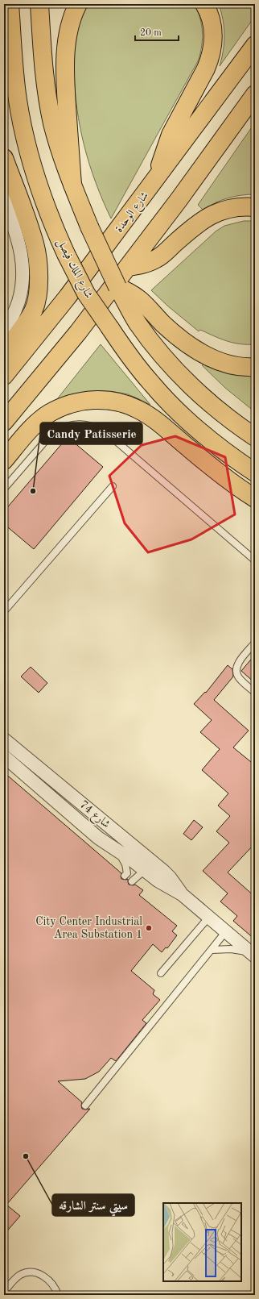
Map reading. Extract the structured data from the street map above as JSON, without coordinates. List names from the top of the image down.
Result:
{
  "streets": {
    "main road": ["شارع الوحدة", "شارع الملك فيصل"],
    "street": ["شارع 74"]
  },
  "places": ["Candy Patisserie", "City Center Industrial Area Substation 1", "سيتي سنتر الشارقه"],
  "scale_bar": "20 m"
}
